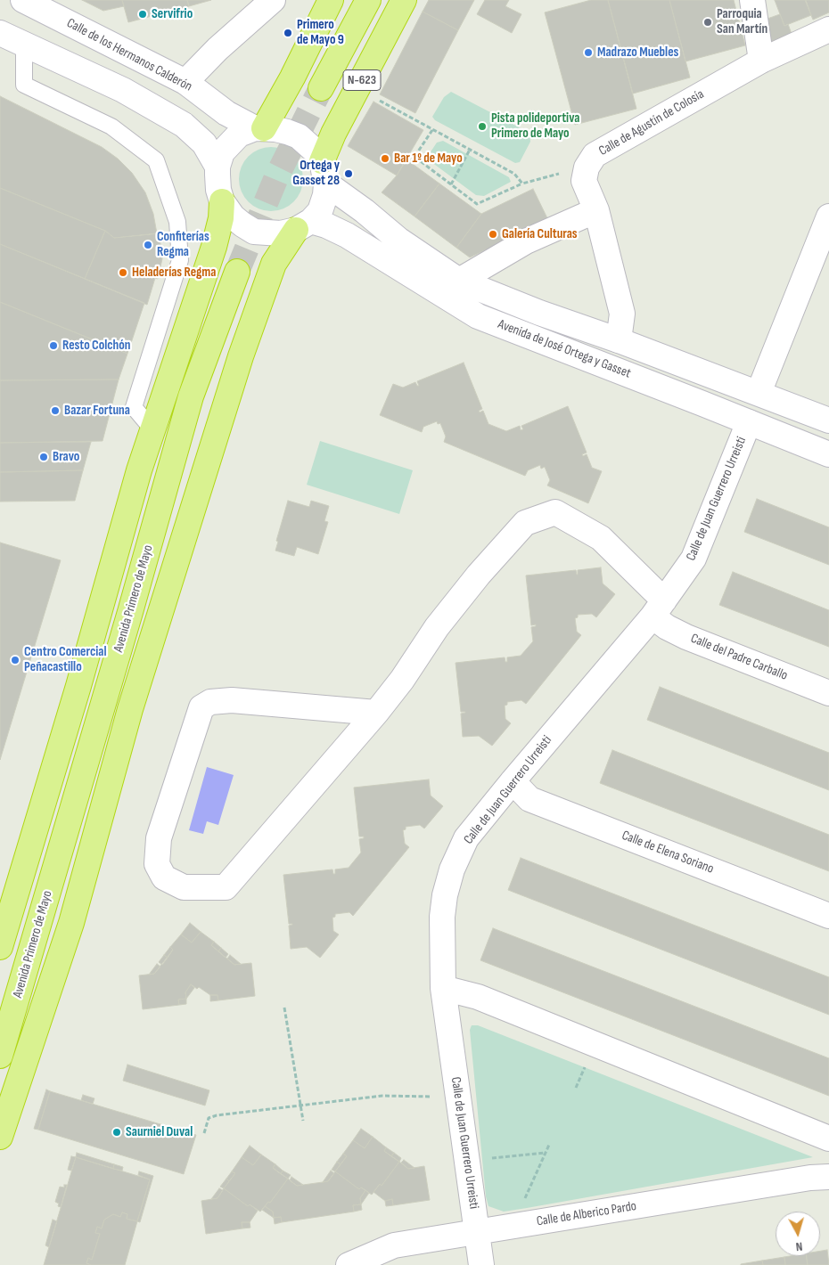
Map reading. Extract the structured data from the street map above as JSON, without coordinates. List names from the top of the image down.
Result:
{
  "streets": {
    "highway": ["N-623", "Avenida Primero de Mayo"],
    "street": [
      "Calle de los Hermanos Calderón",
      "Calle de Agustín de Colosía",
      "Avenida de José Ortega y Gasset",
      "Calle de Juan Guerrero Urreisti",
      "Calle del Padre Carballo",
      "Calle de Elena Soriano",
      "Calle de Alberico Pardo"
    ]
  },
  "crossings": [
    ["Calle de los Hermanos Calderón", "N-623"],
    ["Calle de los Hermanos Calderón", "Avenida de José Ortega y Gasset"],
    ["N-623", "Avenida de José Ortega y Gasset"],
    ["Calle de Agustín de Colosía", "Avenida de José Ortega y Gasset"],
    ["Avenida de José Ortega y Gasset", "Calle de Juan Guerrero Urreisti"],
    ["Calle de Juan Guerrero Urreisti", "Calle del Padre Carballo"],
    ["Calle de Juan Guerrero Urreisti", "Calle de Elena Soriano"],
    ["Calle de Juan Guerrero Urreisti", "Calle de Alberico Pardo"]
  ],
  "places": [
    "Servifrio",
    "Parroquia San Martín",
    "Primero de Mayo 9",
    "Madrazo Muebles",
    "Pista polideportiva Primero de Mayo",
    "Bar 1º de Mayo",
    "Ortega y Gasset 28",
    "Galería Culturas",
    "Confiterías Regma",
    "Heladerías Regma",
    "Resto Colchón",
    "Bazar Fortuna",
    "Bravo",
    "Centro Comercial Peñacastillo",
    "Saurniel Duval"
  ],
  "north": "bottom"
}
